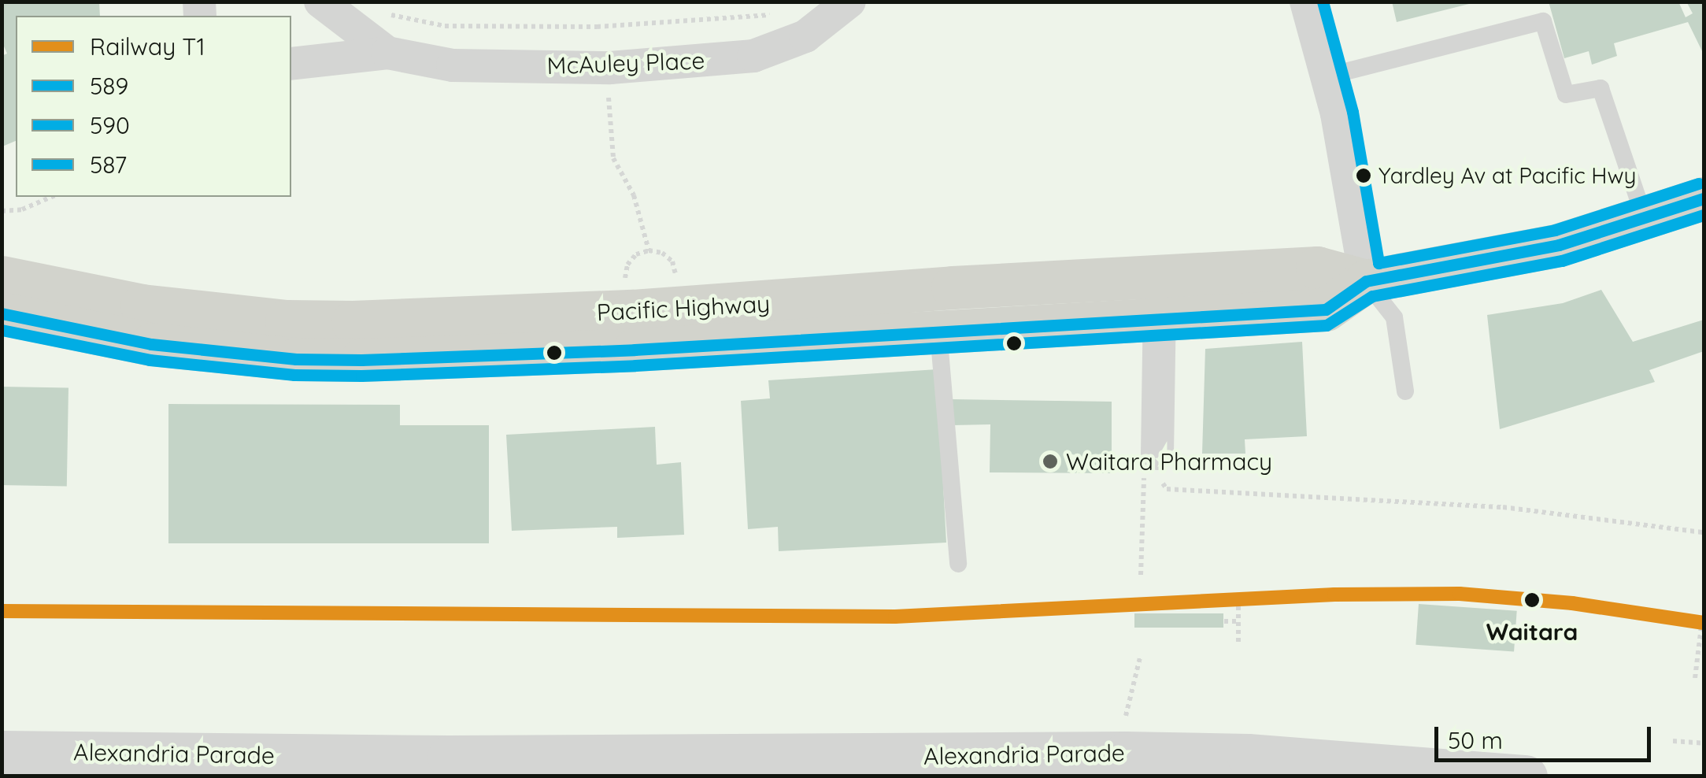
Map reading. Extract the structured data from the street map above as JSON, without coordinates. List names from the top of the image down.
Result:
{
  "streets": {
    "main road": ["Pacific Highway"],
    "street": ["McAuley Place", "Alexandria Parade"]
  },
  "places": ["Yardley Av at Pacific Hwy", "Waitara Pharmacy", "Waitara"],
  "lines": [
    "transit line 587",
    "transit line 589",
    "transit line 590",
    "rail line T1"
  ],
  "legend": [
    "Railway T1",
    "589",
    "590",
    "587"
  ],
  "scale_bar": "50 m"
}
